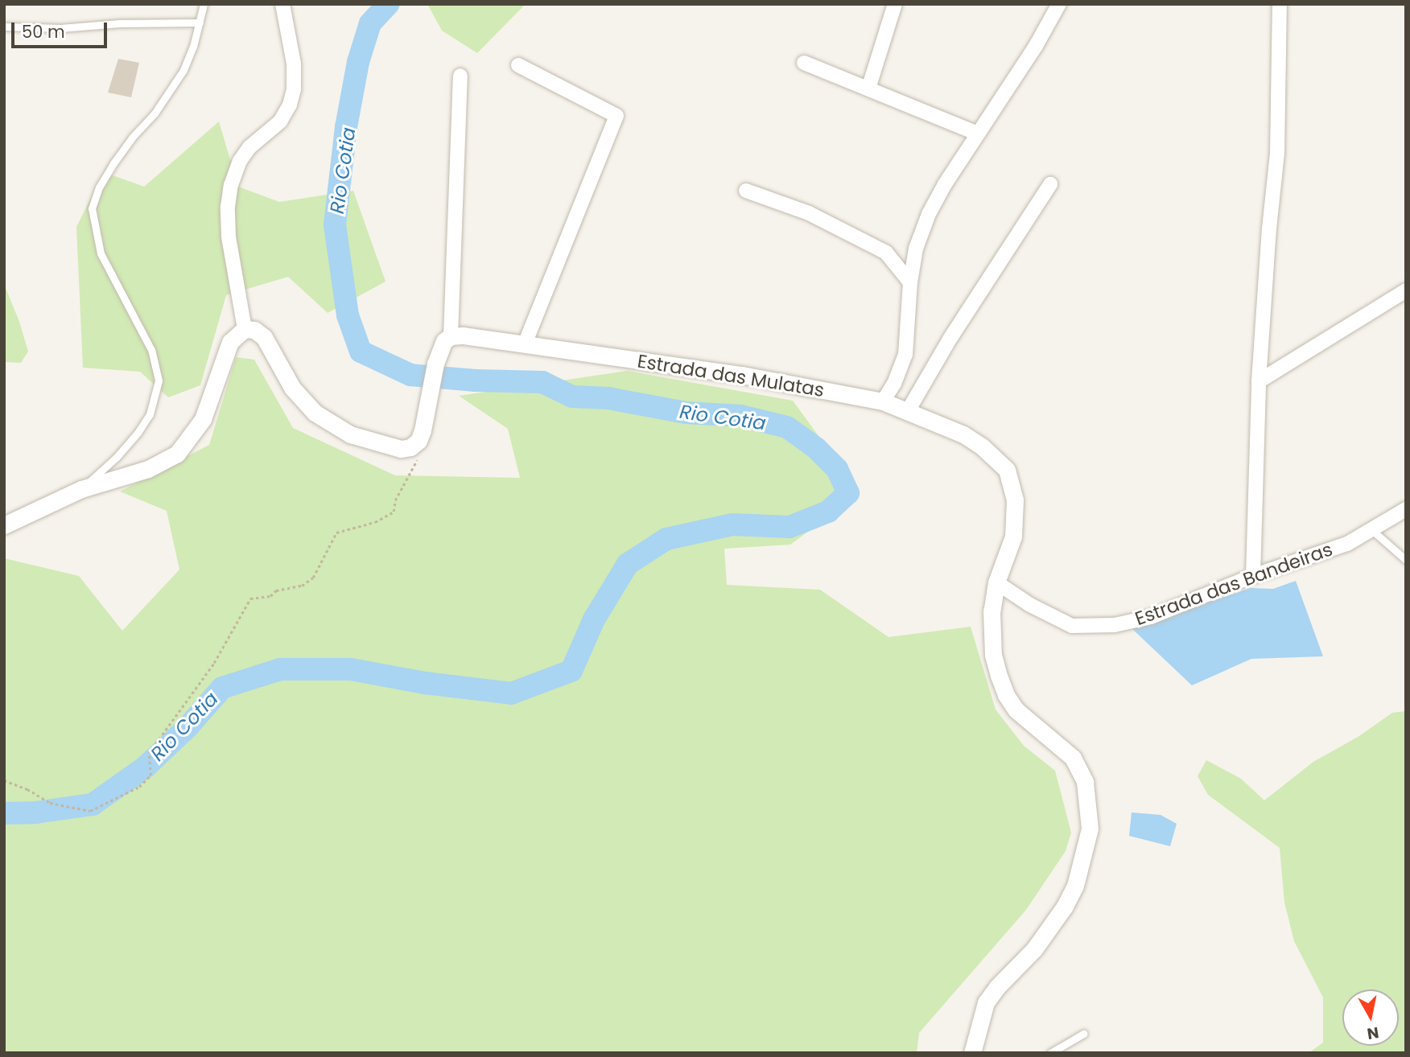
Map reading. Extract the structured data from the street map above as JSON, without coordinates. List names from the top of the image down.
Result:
{
  "streets": {
    "street": ["Estrada das Mulatas", "Estrada das Bandeiras"]
  },
  "crossings": [
    ["Estrada das Mulatas", "Estrada das Bandeiras"]
  ],
  "water": ["Rio Cotia"],
  "scale_bar": "50 m",
  "north": "bottom"
}
